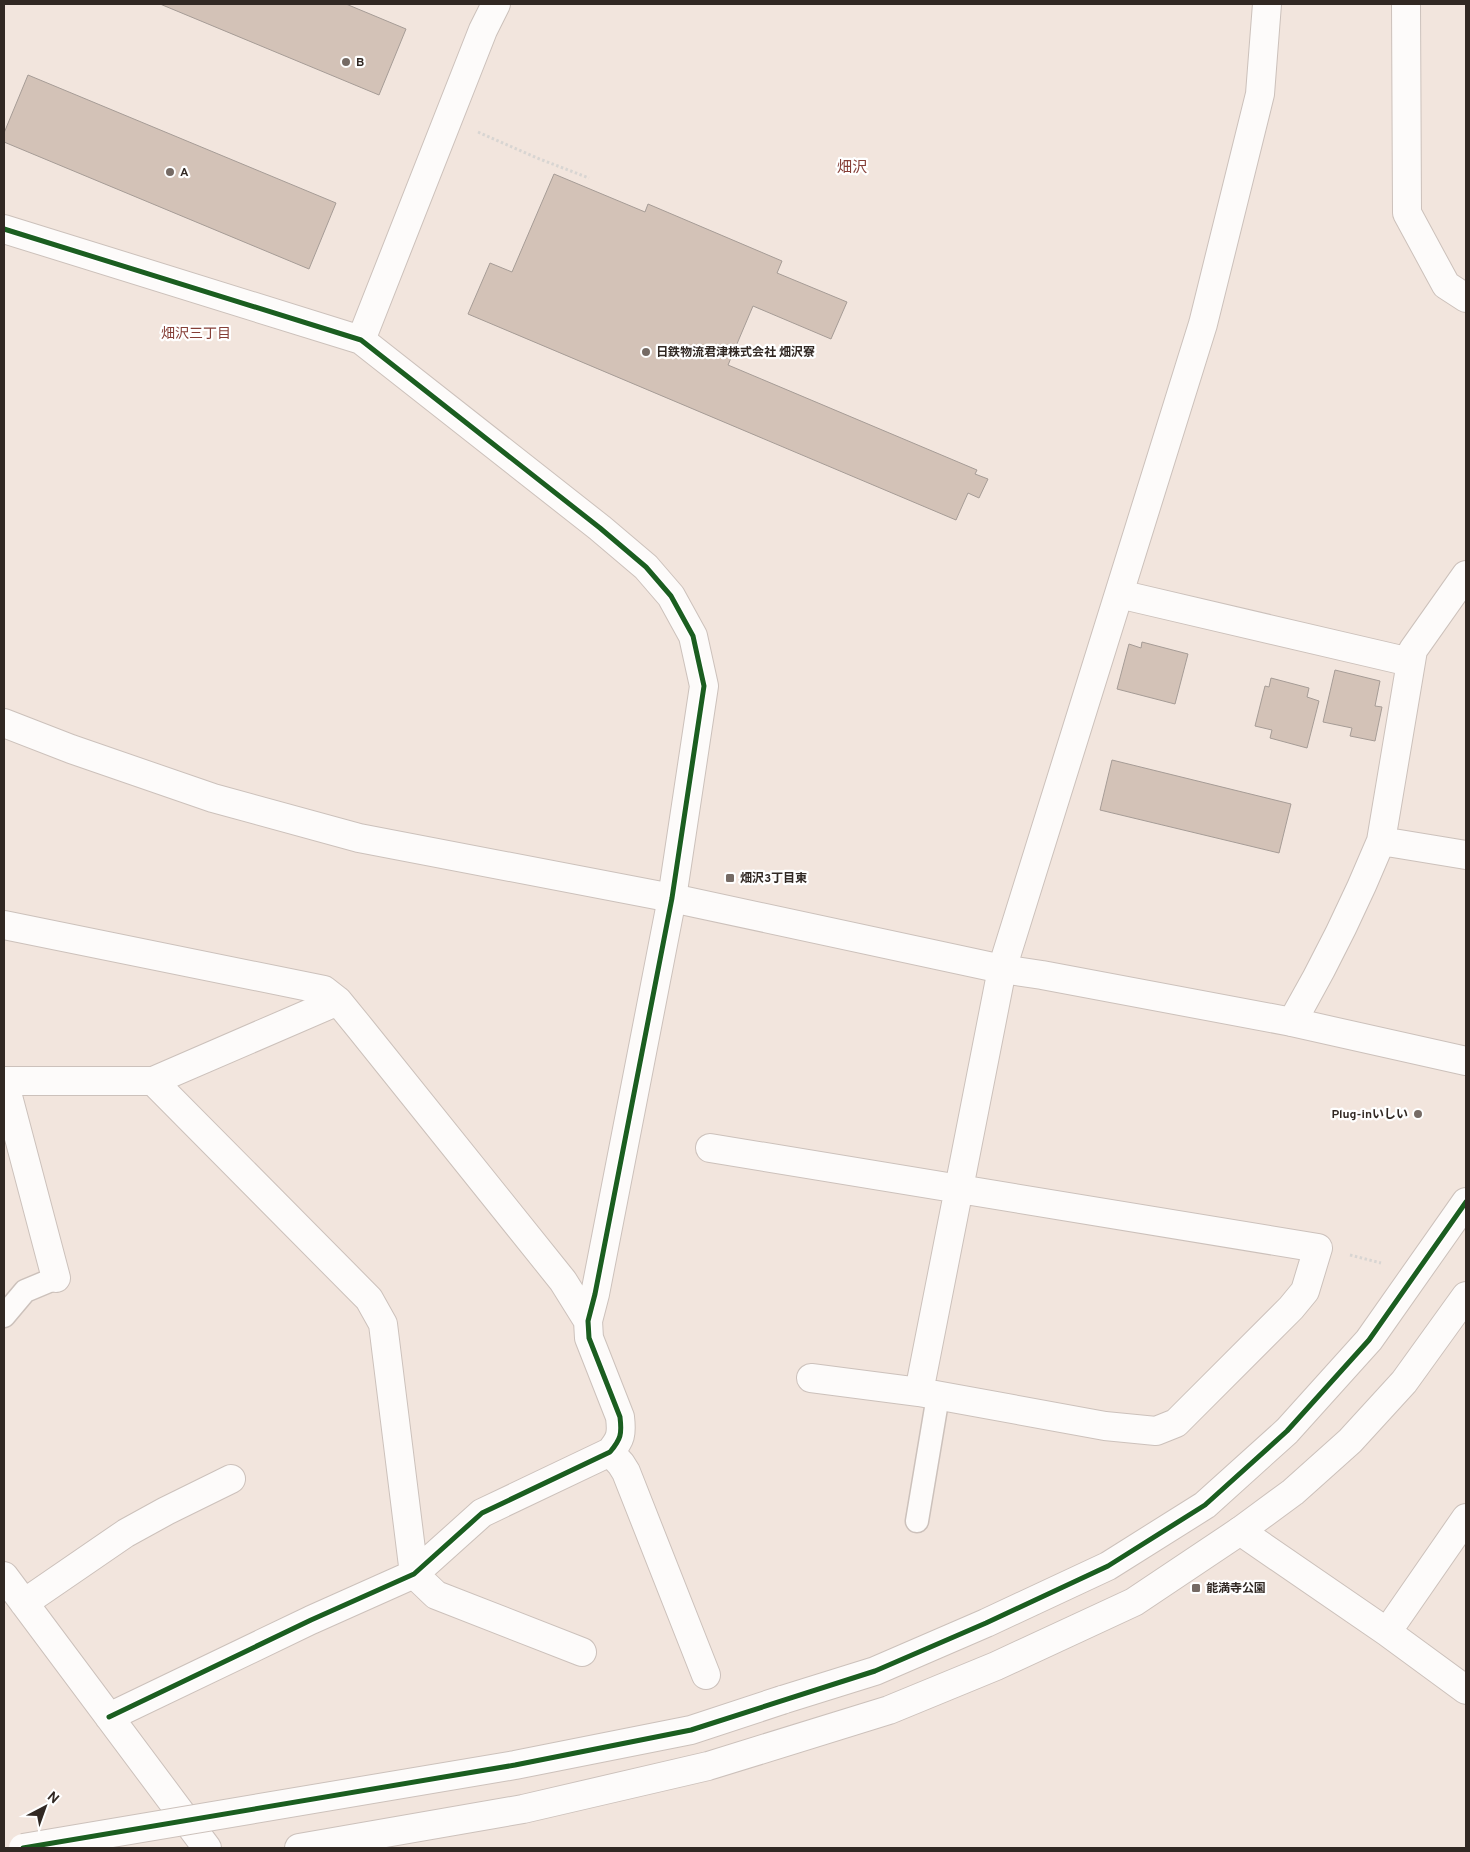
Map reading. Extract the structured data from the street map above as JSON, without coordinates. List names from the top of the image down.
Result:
{
  "districts": ["畑沢", "畑沢三丁目"],
  "places": {
    "other": [
      "B",
      "A",
      "日鉄物流君津株式会社 畑沢寮",
      "Plug-inいしい"
    ],
    "transit": ["畑沢3丁目東", "能満寺公園"]
  },
  "north": "top right"
}
